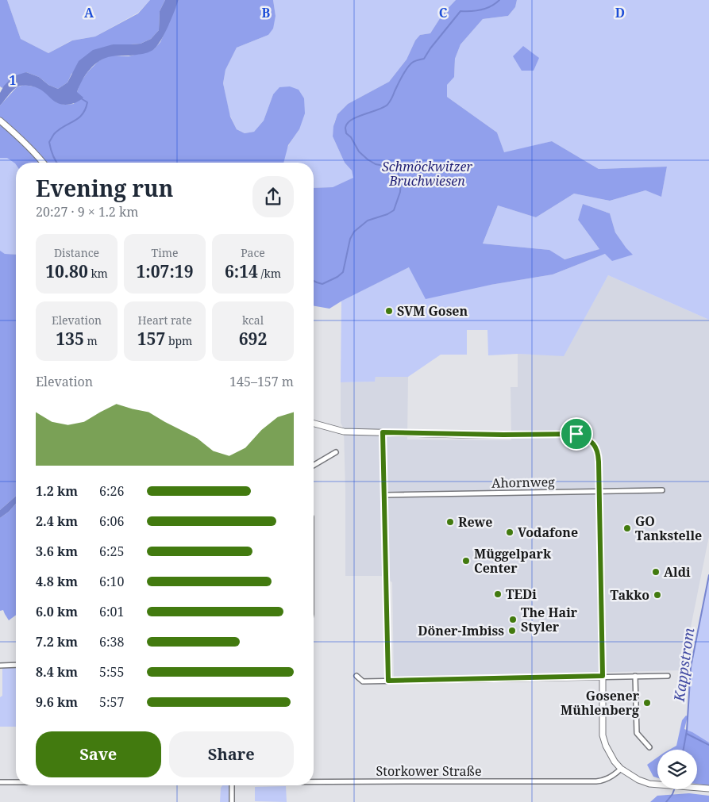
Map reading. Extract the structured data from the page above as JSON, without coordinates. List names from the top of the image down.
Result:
{
  "streets": {
    "street": ["Ahornweg", "Storkower Straße"]
  },
  "water": ["Kappstrom"],
  "parks": ["Schmöckwitzer Bruchwiesen"],
  "places": [
    "SVM Gosen",
    "Rewe",
    "GO Tankstelle",
    "Vodafone",
    "Müggelpark Center",
    "Aldi",
    "TEDi",
    "Takko",
    "The Hair Styler",
    "Döner-Imbiss",
    "Gosener Mühlenberg"
  ],
  "page": {
    "heading": ["Evening run", "20:27 · 9 × 1.2 km"],
    "stats": [
      ["Distance", "10.80 km"],
      ["Time", "1:07:19"],
      ["Pace", "6:14 /km"],
      ["Elevation", "135 m"],
      ["Heart rate", "157 bpm"],
      ["kcal", "692"]
    ],
    "chart": ["Elevation", "145–157 m"],
    "list": [
      {
        "name": "1.2 km",
        "note": "6:26"
      },
      {
        "name": "2.4 km",
        "note": "6:06"
      },
      {
        "name": "3.6 km",
        "note": "6:25"
      },
      {
        "name": "4.8 km",
        "note": "6:10"
      },
      {
        "name": "6.0 km",
        "note": "6:01"
      },
      {
        "name": "7.2 km",
        "note": "6:38"
      },
      {
        "name": "8.4 km",
        "note": "5:55"
      },
      {
        "name": "9.6 km",
        "note": "5:57"
      }
    ],
    "buttons": ["Save", "Share"]
  },
  "grid": {
    "columns": [
      "A",
      "B",
      "C",
      "D"
    ],
    "rows": ["1"]
  }
}
